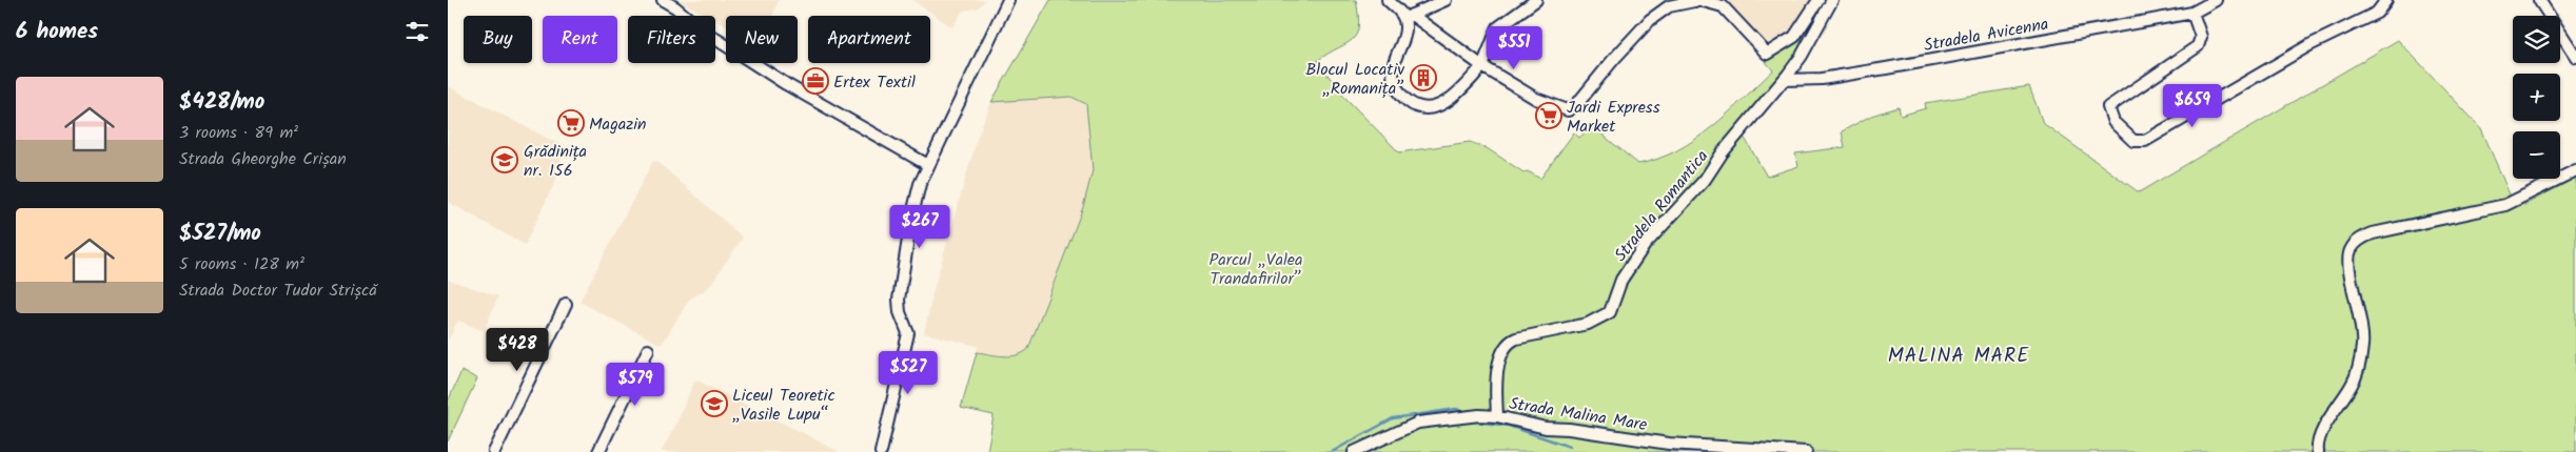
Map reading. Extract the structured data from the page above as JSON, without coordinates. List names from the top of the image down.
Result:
{
  "streets": {
    "street": ["Stradela Avicenna", "Stradela Romantica", "Strada Malina Mare"]
  },
  "crossings": [
    ["Stradela Avicenna", "Stradela Romantica"],
    ["Stradela Romantica", "Strada Malina Mare"]
  ],
  "districts": ["MALINA MARE"],
  "parks": ["Parcul „Valea Trandafirilor”"],
  "places": {
    "building": ["Blocul Locativ „Romanița”"],
    "office": ["Ertex Textil"],
    "supermarket": ["Jardi Express Market", "Magazin"],
    "school or university": ["Grădinița nr. 156", "Liceul Teoretic „Vasile Lupu“"]
  },
  "page": {
    "heading": "6 homes",
    "map_buttons": ["+", "−"],
    "chip": [
      "Buy",
      "Rent",
      "Filters",
      "New",
      "Apartment"
    ],
    "price": [
      "$551",
      "$659",
      "$267",
      "$428",
      "$527",
      "$579"
    ],
    "list": [
      {
        "name": "$428/mo",
        "note": "3 rooms · 89 m² · Strada Gheorghe Crișan"
      },
      {
        "name": "$527/mo",
        "note": "5 rooms · 128 m² · Strada Doctor Tudor Strișcă"
      }
    ]
  }
}
